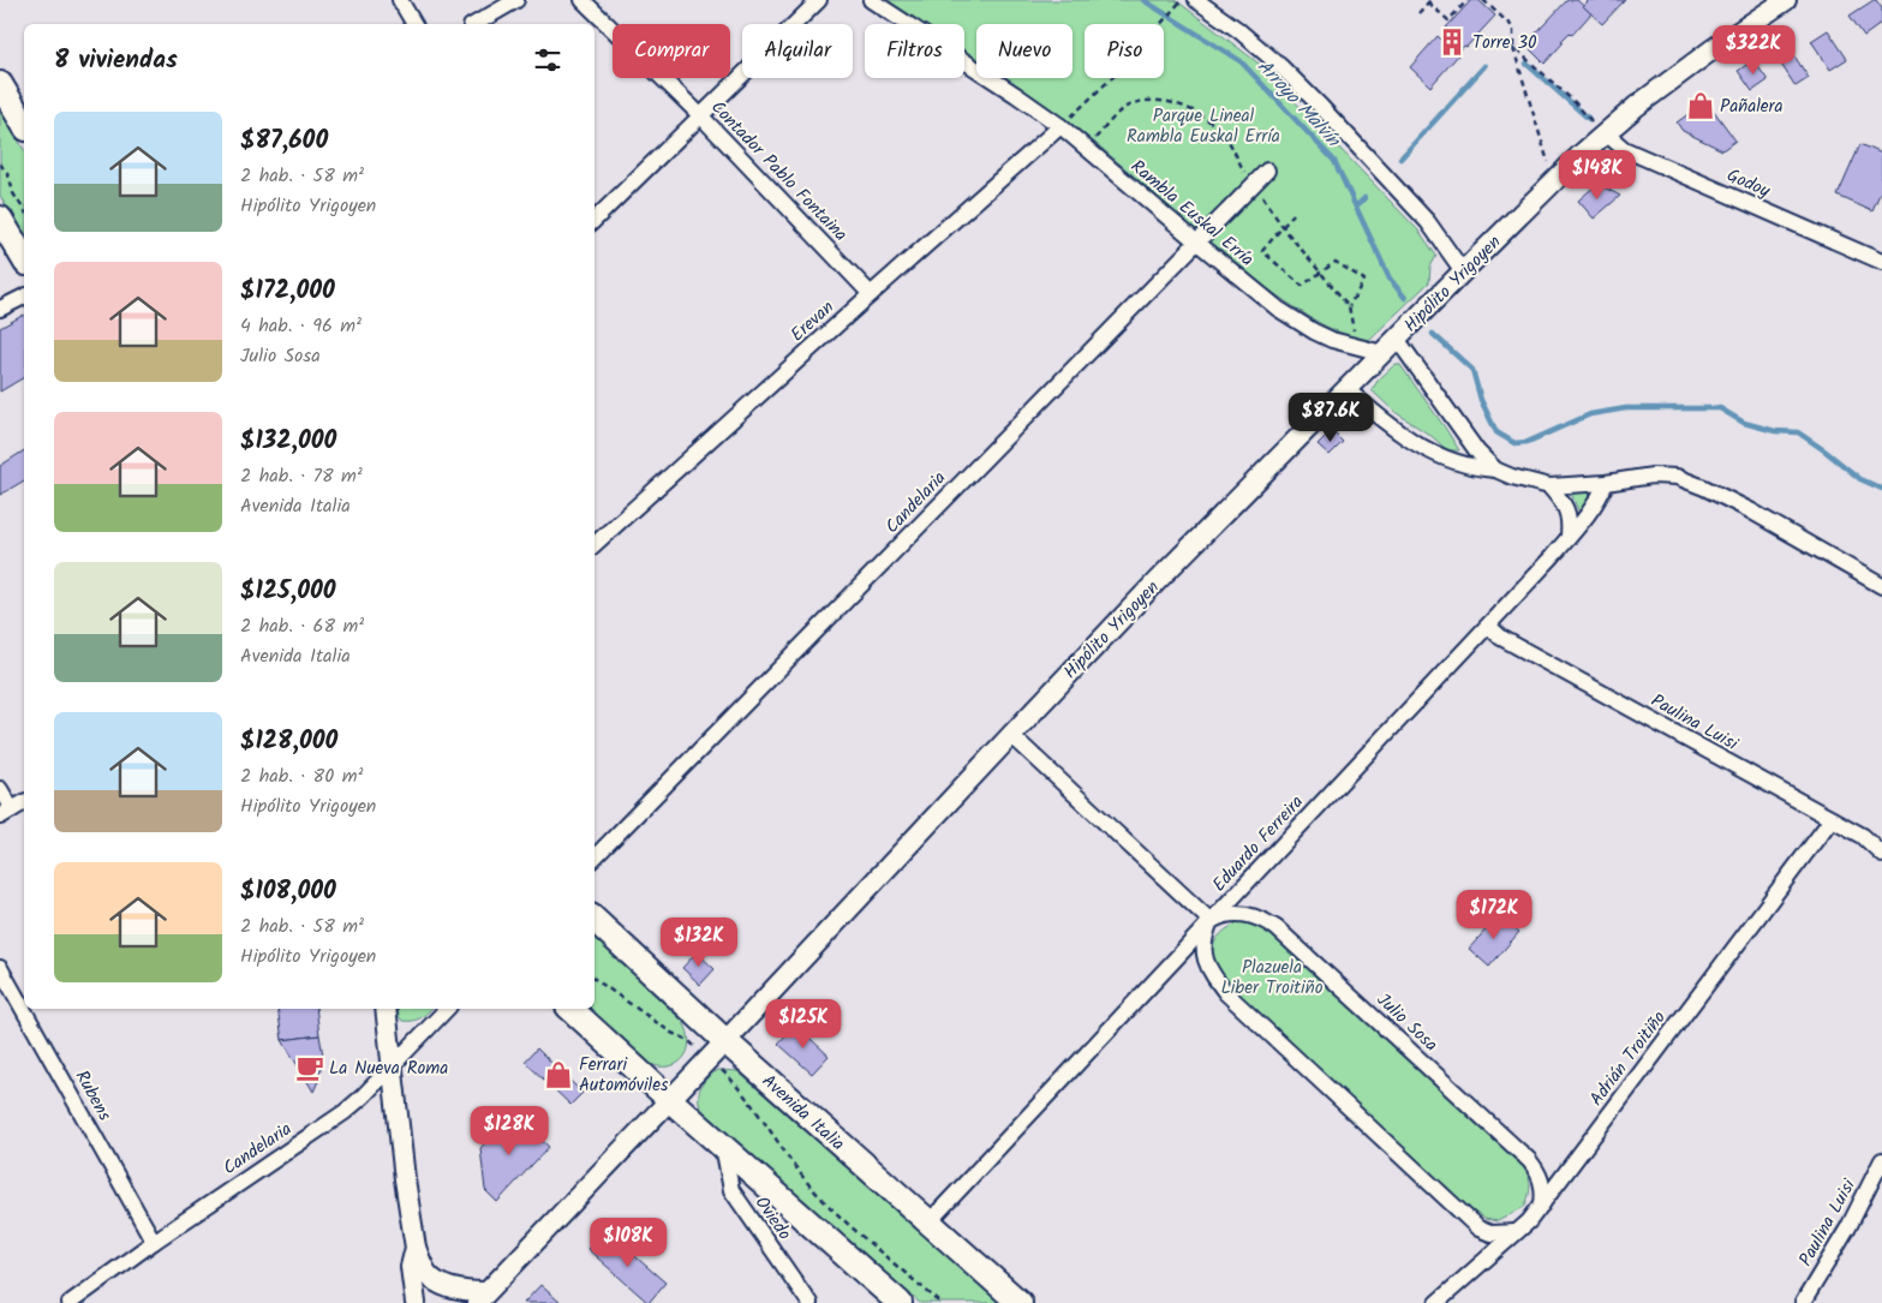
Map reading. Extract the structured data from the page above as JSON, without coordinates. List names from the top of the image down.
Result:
{
  "streets": {
    "main road": ["Avenida Italia"],
    "street": [
      "Contador Pablo Fontaina",
      "Godoy",
      "Rambla Euskal Erría",
      "Hipólito Yrigoyen",
      "Erevan",
      "Candelaria",
      "Paulina Luisi",
      "Eduardo Ferreira",
      "Julio Sosa",
      "Adrián Troitiño",
      "Rubens",
      "Oviedo"
    ]
  },
  "crossings": [
    ["Contador Pablo Fontaina", "Erevan"],
    ["Godoy", "Hipólito Yrigoyen"],
    ["Rambla Euskal Erría", "Hipólito Yrigoyen"],
    ["Rambla Euskal Erría", "Erevan"],
    ["Rambla Euskal Erría", "Candelaria"],
    ["Hipólito Yrigoyen", "Avenida Italia"],
    ["Candelaria", "Rubens"],
    ["Paulina Luisi", "Eduardo Ferreira"],
    ["Paulina Luisi", "Adrián Troitiño"],
    ["Eduardo Ferreira", "Julio Sosa"],
    ["Eduardo Ferreira", "Avenida Italia"],
    ["Julio Sosa", "Adrián Troitiño"]
  ],
  "water": ["Arroyo Malvín"],
  "parks": ["Parque Lineal Rambla Euskal Erría", "Plazuela Liber Troitiño"],
  "places": {
    "building": ["Torre 30"],
    "shop": ["Pañalera", "Ferrari Automóviles"],
    "cafe": ["La Nueva Roma"]
  },
  "page": {
    "chip": [
      "Comprar",
      "Alquilar",
      "Filtros",
      "Nuevo",
      "Piso"
    ],
    "heading": "8 viviendas",
    "price": [
      "$322K",
      "$148K",
      "$87.6K",
      "$172K",
      "$132K",
      "$125K",
      "$128K",
      "$108K"
    ],
    "list": [
      {
        "name": "$87,600",
        "note": "2 hab. · 58 m² · Hipólito Yrigoyen"
      },
      {
        "name": "$172,000",
        "note": "4 hab. · 96 m² · Julio Sosa"
      },
      {
        "name": "$132,000",
        "note": "2 hab. · 78 m² · Avenida Italia"
      },
      {
        "name": "$125,000",
        "note": "2 hab. · 68 m² · Avenida Italia"
      },
      {
        "name": "$128,000",
        "note": "2 hab. · 80 m² · Hipólito Yrigoyen"
      },
      {
        "name": "$108,000",
        "note": "2 hab. · 58 m² · Hipólito Yrigoyen"
      }
    ]
  }
}
